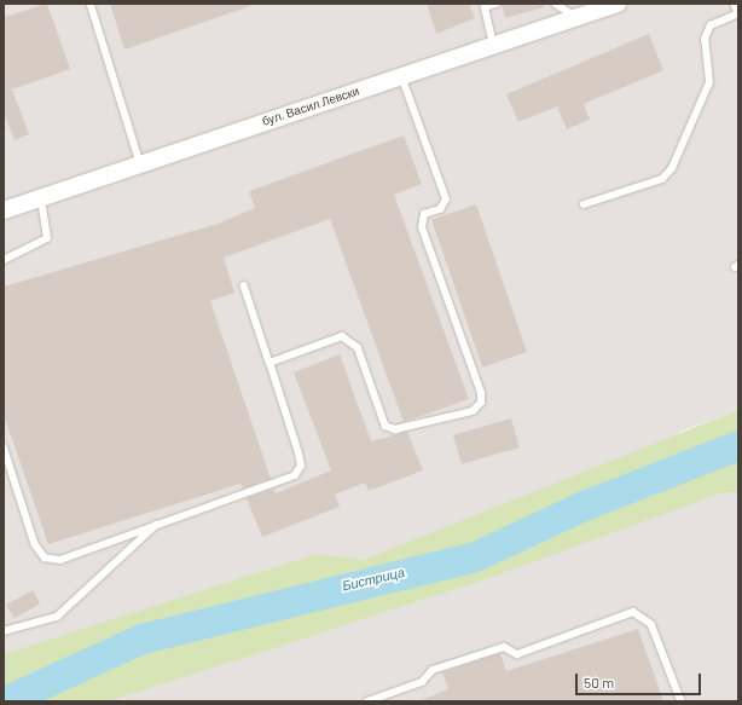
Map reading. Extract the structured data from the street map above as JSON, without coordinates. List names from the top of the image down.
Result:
{
  "streets": {
    "street": ["бул. Васил Левски"]
  },
  "water": ["Бистрица"],
  "scale_bar": "50 m"
}
